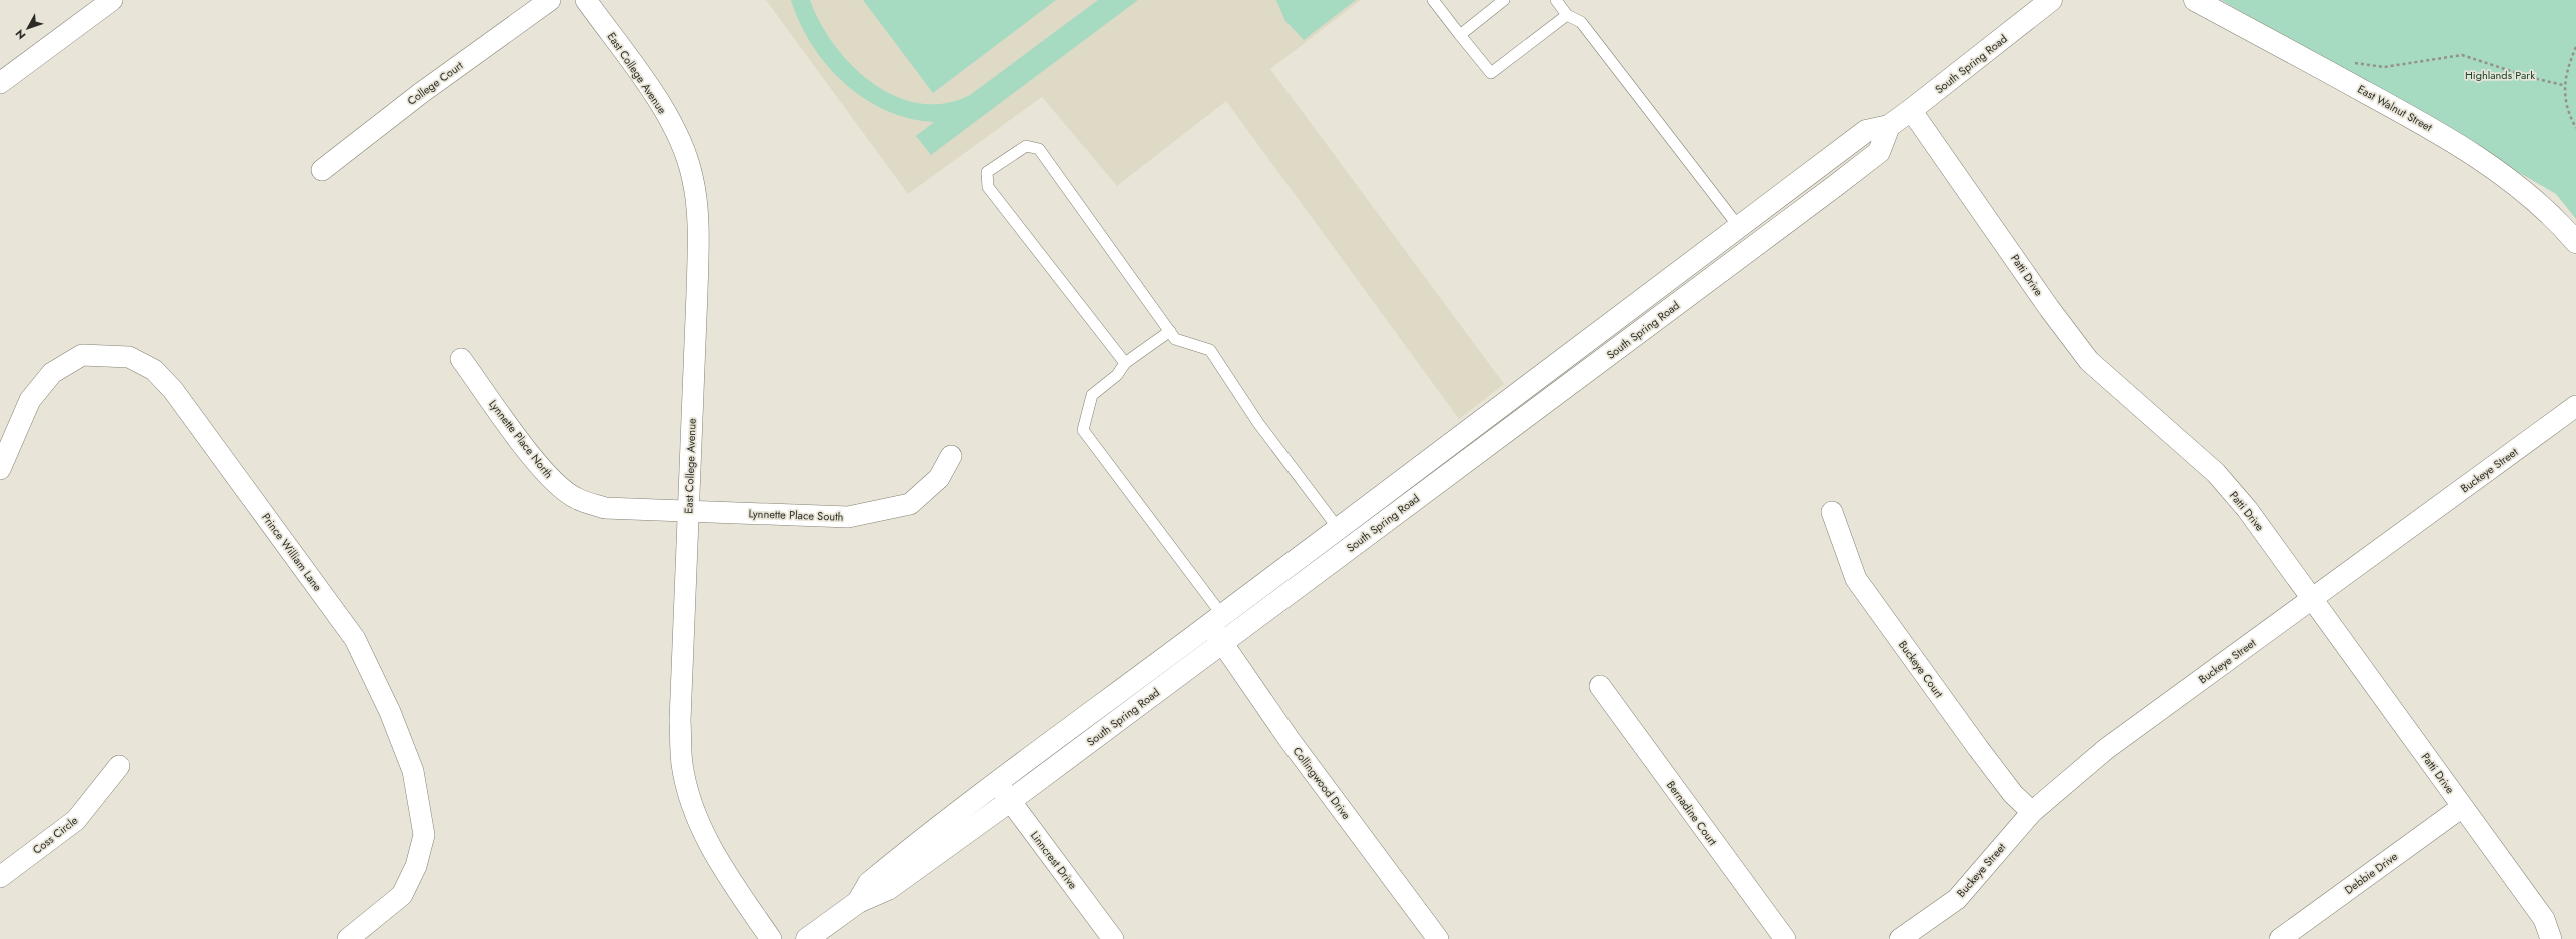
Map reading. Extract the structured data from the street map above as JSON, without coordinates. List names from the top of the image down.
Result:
{
  "streets": {
    "main road": ["South Spring Road", "East Walnut Street"],
    "street": [
      "East College Avenue",
      "College Court",
      "Patti Drive",
      "Lynnette Place North",
      "Buckeye Street",
      "Lynnette Place South",
      "Prince William Lane",
      "Buckeye Court",
      "Collingwood Drive",
      "Bernadine Court",
      "Coss Circle",
      "Linncrest Drive",
      "Debbie Drive"
    ]
  },
  "crossings": [
    ["South Spring Road", "Patti Drive"],
    ["South Spring Road", "Collingwood Drive"],
    ["South Spring Road", "Linncrest Drive"],
    ["East College Avenue", "Lynnette Place North"],
    ["East College Avenue", "Lynnette Place South"],
    ["Patti Drive", "Buckeye Street"],
    ["Patti Drive", "Debbie Drive"],
    ["Lynnette Place North", "Lynnette Place South"],
    ["Buckeye Street", "Buckeye Court"]
  ],
  "parks": ["Highlands Park"],
  "north": "bottom left"
}
